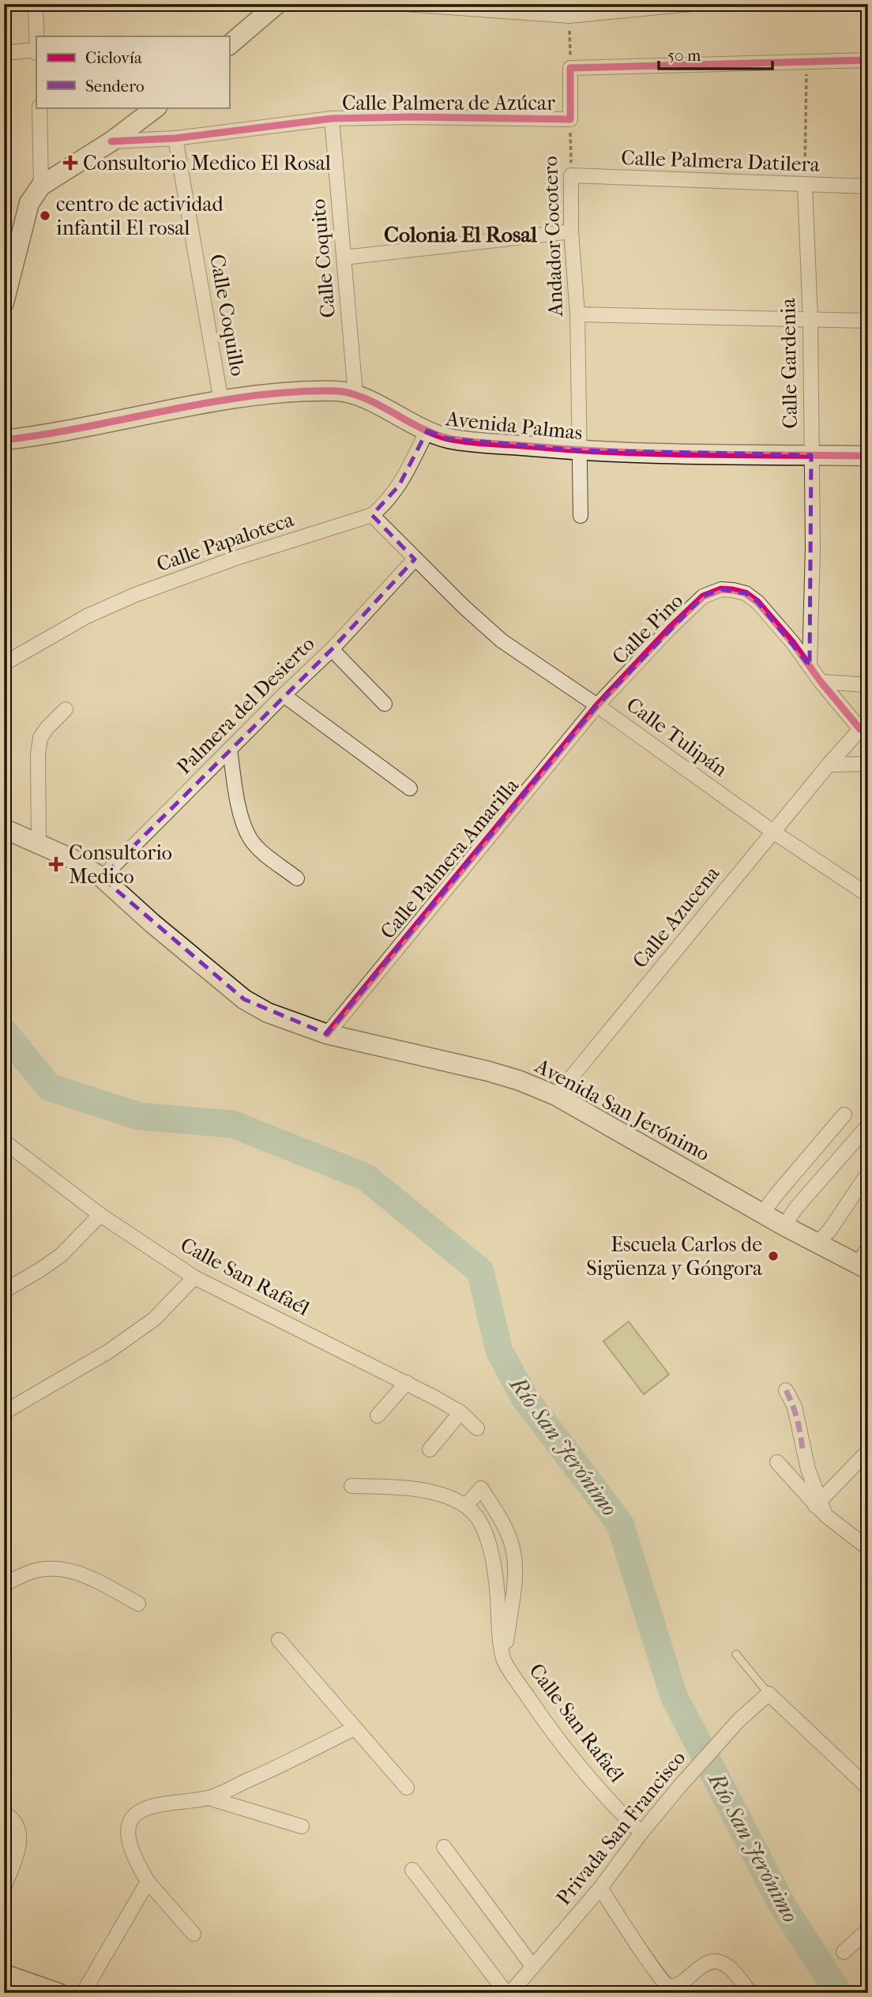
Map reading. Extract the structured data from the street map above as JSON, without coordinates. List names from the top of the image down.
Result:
{
  "streets": {
    "street": [
      "Calle Palmera de Azúcar",
      "Calle Palmera Datilera",
      "Andador Cocotero",
      "Calle Coquito",
      "Calle Coquillo",
      "Calle Gardenia",
      "Avenida Palmas",
      "Calle Papaloteca",
      "Calle Pino",
      "Palmera del Desierto",
      "Calle Tulipán",
      "Calle Palmera Amarilla",
      "Calle Azucena",
      "Avenida San Jerónimo",
      "Calle San Rafaél",
      "Privada San Francisco"
    ]
  },
  "crossings": [
    ["Calle Palmera de Azúcar", "Andador Cocotero"],
    ["Calle Palmera de Azúcar", "Calle Coquito"],
    ["Calle Palmera de Azúcar", "Calle Coquillo"],
    ["Calle Palmera Datilera", "Andador Cocotero"],
    ["Calle Palmera Datilera", "Calle Gardenia"],
    ["Andador Cocotero", "Avenida Palmas"],
    ["Calle Coquito", "Avenida Palmas"],
    ["Calle Coquillo", "Avenida Palmas"],
    ["Calle Gardenia", "Avenida Palmas"],
    ["Calle Gardenia", "Calle Pino"],
    ["Avenida Palmas", "Calle Papaloteca"],
    ["Calle Papaloteca", "Calle Tulipán"],
    ["Calle Pino", "Calle Tulipán"],
    ["Calle Pino", "Calle Palmera Amarilla"],
    ["Palmera del Desierto", "Calle Tulipán"],
    ["Palmera del Desierto", "Avenida San Jerónimo"],
    ["Calle Tulipán", "Calle Palmera Amarilla"],
    ["Calle Tulipán", "Calle Azucena"],
    ["Calle Palmera Amarilla", "Avenida San Jerónimo"],
    ["Calle Azucena", "Avenida San Jerónimo"],
    ["Calle San Rafaél", "Privada San Francisco"]
  ],
  "districts": ["Colonia El Rosal"],
  "water": ["Río San Jerónimo"],
  "places": {
    "health": ["Consultorio Medico El Rosal", "Consultorio Medico"],
    "other": ["centro de actividad infantil El rosal", "Escuela Carlos de Sigüenza y Góngora"]
  },
  "legend": ["Ciclovía", "Sendero"],
  "scale_bar": "50 m"
}
